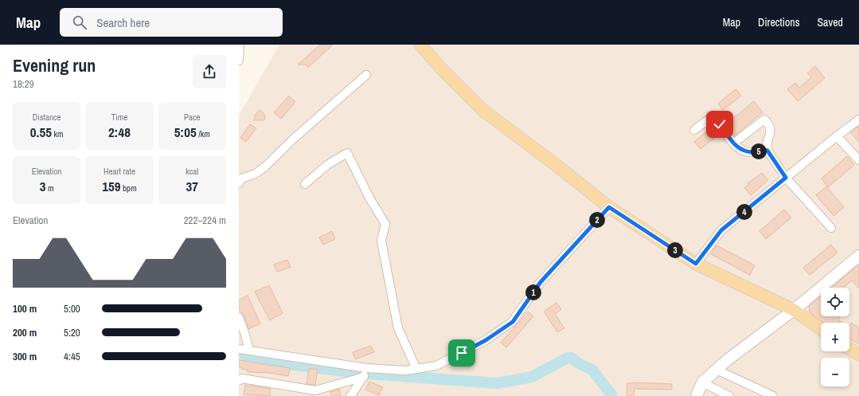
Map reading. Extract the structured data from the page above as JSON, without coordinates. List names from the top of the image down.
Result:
{
  "page": {
    "header": "Map",
    "search": "Search here",
    "nav": ["Map", "Directions", "Saved"],
    "heading": ["Evening run", "18:29"],
    "stats": [
      ["Distance", "0.55 km"],
      ["Time", "2:48"],
      ["Pace", "5:05 /km"],
      ["Elevation", "3 m"],
      ["Heart rate", "159 bpm"],
      ["kcal", "37"]
    ],
    "pins": [
      "5",
      "4",
      "2",
      "3",
      "1"
    ],
    "chart": ["Elevation", "222–224 m"],
    "map_buttons": ["+", "−"],
    "list": [
      {
        "name": "100 m",
        "note": "5:00"
      },
      {
        "name": "200 m",
        "note": "5:20"
      },
      {
        "name": "300 m",
        "note": "4:45"
      }
    ]
  }
}
